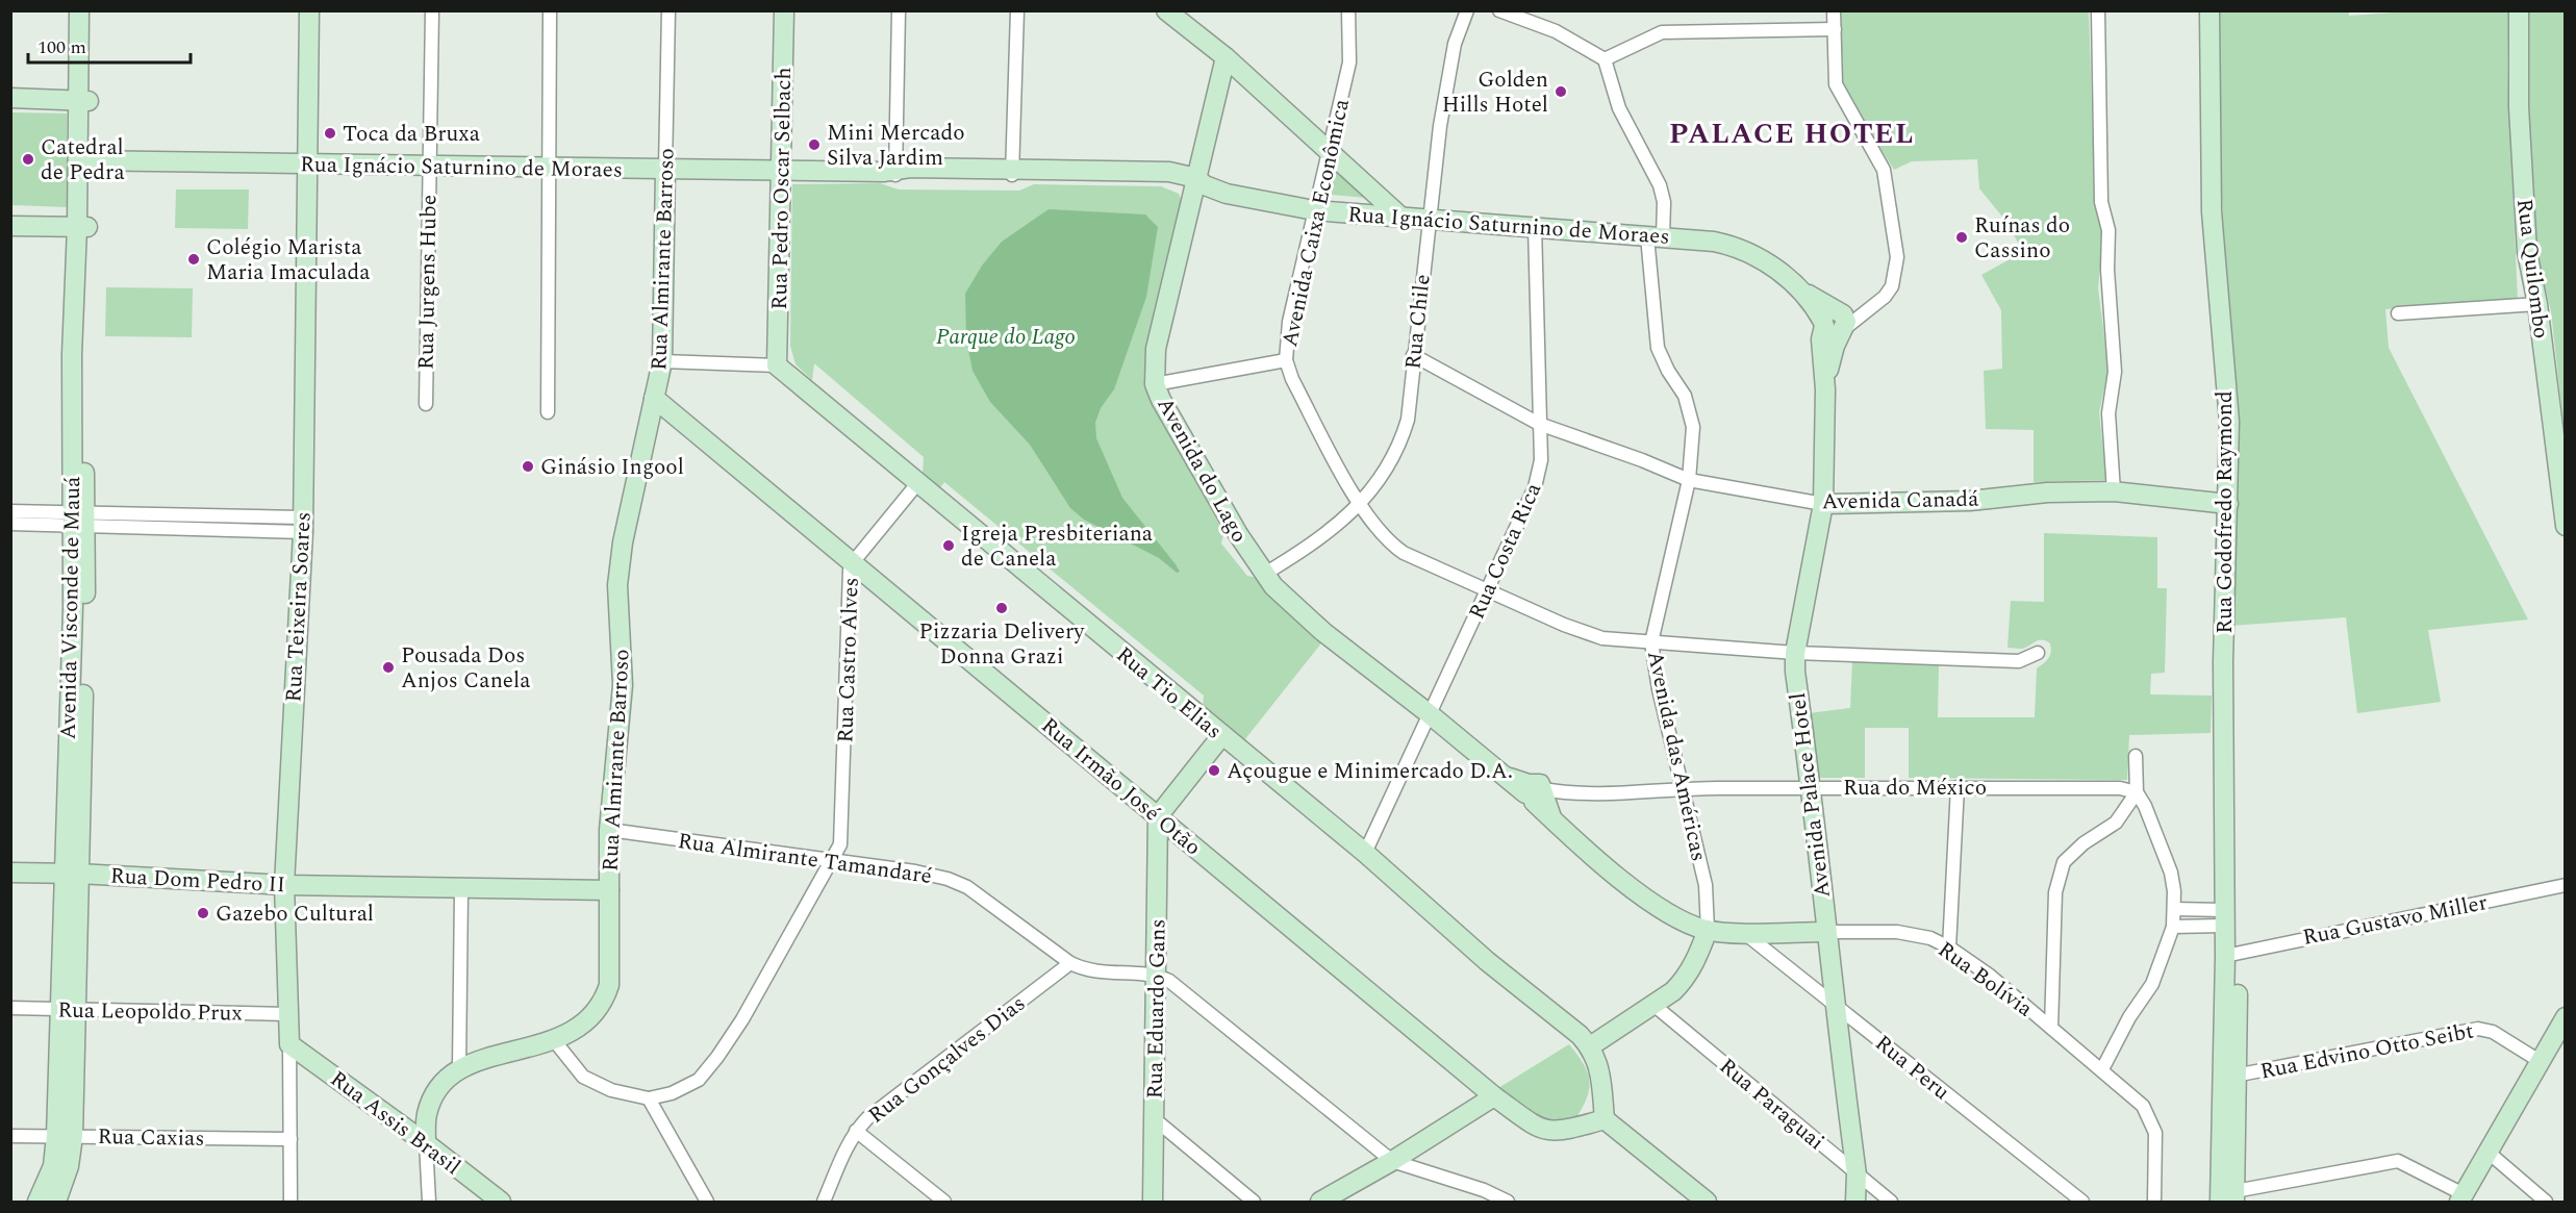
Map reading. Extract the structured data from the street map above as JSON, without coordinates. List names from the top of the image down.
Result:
{
  "streets": {
    "street": [
      "Rua Ignácio Saturnino de Moraes",
      "Rua Pedro Oscar Selbach",
      "Avenida Caixa Econômica",
      "Rua Almirante Barroso",
      "Rua Quilombo",
      "Rua Jurgens Hube",
      "Rua Chile",
      "Avenida do Lago",
      "Avenida Canadá",
      "Rua Godofredo Raymond",
      "Rua Costa Rica",
      "Rua Teixeira Soares",
      "Avenida Visconde de Mauá",
      "Rua Castro Alves",
      "Rua Tio Elias",
      "Avenida das Américas",
      "Rua Irmão José Otão",
      "Rua do México",
      "Avenida Palace Hotel",
      "Rua Almirante Tamandaré",
      "Rua Dom Pedro II",
      "Rua Gustavo Miller",
      "Rua Bolívia",
      "Rua Eduardo Gans",
      "Rua Leopoldo Prux",
      "Rua Edvino Otto Seibt",
      "Rua Gonçalves Dias",
      "Rua Peru",
      "Rua Paraguai",
      "Rua Assis Brasil",
      "Rua Caxias"
    ]
  },
  "crossings": [
    ["Rua Ignácio Saturnino de Moraes", "Rua Pedro Oscar Selbach"],
    ["Rua Ignácio Saturnino de Moraes", "Avenida Caixa Econômica"],
    ["Rua Ignácio Saturnino de Moraes", "Rua Almirante Barroso"],
    ["Rua Ignácio Saturnino de Moraes", "Rua Jurgens Hube"],
    ["Rua Ignácio Saturnino de Moraes", "Rua Chile"],
    ["Rua Ignácio Saturnino de Moraes", "Avenida do Lago"],
    ["Rua Ignácio Saturnino de Moraes", "Rua Costa Rica"],
    ["Rua Ignácio Saturnino de Moraes", "Rua Teixeira Soares"],
    ["Rua Ignácio Saturnino de Moraes", "Avenida Visconde de Mauá"],
    ["Rua Ignácio Saturnino de Moraes", "Avenida das Américas"],
    ["Rua Ignácio Saturnino de Moraes", "Avenida Palace Hotel"],
    ["Rua Pedro Oscar Selbach", "Rua Tio Elias"],
    ["Avenida Caixa Econômica", "Rua Chile"],
    ["Avenida Caixa Econômica", "Rua Costa Rica"],
    ["Avenida Caixa Econômica", "Avenida das Américas"],
    ["Avenida Caixa Econômica", "Avenida Palace Hotel"],
    ["Rua Almirante Barroso", "Rua Irmão José Otão"],
    ["Rua Almirante Barroso", "Rua Almirante Tamandaré"],
    ["Rua Almirante Barroso", "Rua Dom Pedro II"],
    ["Rua Chile", "Avenida do Lago"],
    ["Rua Chile", "Avenida Canadá"],
    ["Avenida do Lago", "Rua Costa Rica"],
    ["Avenida do Lago", "Avenida das Américas"],
    ["Avenida do Lago", "Rua do México"],
    ["Avenida do Lago", "Rua Bolívia"],
    ["Avenida Canadá", "Rua Godofredo Raymond"],
    ["Avenida Canadá", "Rua Costa Rica"],
    ["Avenida Canadá", "Avenida das Américas"],
    ["Avenida Canadá", "Avenida Palace Hotel"],
    ["Rua Godofredo Raymond", "Rua Gustavo Miller"],
    ["Rua Godofredo Raymond", "Rua Edvino Otto Seibt"],
    ["Rua Costa Rica", "Rua Tio Elias"],
    ["Rua Teixeira Soares", "Rua Dom Pedro II"],
    ["Rua Teixeira Soares", "Rua Leopoldo Prux"],
    ["Rua Teixeira Soares", "Rua Assis Brasil"],
    ["Rua Teixeira Soares", "Rua Caxias"],
    ["Avenida Visconde de Mauá", "Rua Dom Pedro II"],
    ["Avenida Visconde de Mauá", "Rua Leopoldo Prux"],
    ["Avenida Visconde de Mauá", "Rua Caxias"],
    ["Rua Castro Alves", "Rua Tio Elias"],
    ["Rua Castro Alves", "Rua Irmão José Otão"],
    ["Rua Castro Alves", "Rua Almirante Tamandaré"],
    ["Rua Tio Elias", "Avenida das Américas"],
    ["Rua Tio Elias", "Rua Irmão José Otão"],
    ["Avenida das Américas", "Rua do México"],
    ["Avenida das Américas", "Rua Bolívia"],
    ["Avenida das Américas", "Rua Paraguai"],
    ["Rua Irmão José Otão", "Rua Eduardo Gans"],
    ["Rua do México", "Avenida Palace Hotel"],
    ["Avenida Palace Hotel", "Rua Bolívia"],
    ["Avenida Palace Hotel", "Rua Peru"],
    ["Avenida Palace Hotel", "Rua Paraguai"],
    ["Rua Almirante Tamandaré", "Rua Eduardo Gans"],
    ["Rua Almirante Tamandaré", "Rua Gonçalves Dias"],
    ["Rua Bolívia", "Rua Peru"]
  ],
  "districts": ["PALACE HOTEL"],
  "parks": ["Parque do Lago"],
  "places": [
    "Golden Hills Hotel",
    "Toca da Bruxa",
    "Mini Mercado Silva Jardim",
    "Catedral de Pedra",
    "Ruínas do Cassino",
    "Colégio Marista Maria Imaculada",
    "Ginásio Ingool",
    "Igreja Presbiteriana de Canela",
    "Pizzaria Delivery Donna Grazi",
    "Pousada Dos Anjos Canela",
    "Açougue e Minimercado D.A.",
    "Gazebo Cultural"
  ],
  "scale_bar": "100 m"
}
